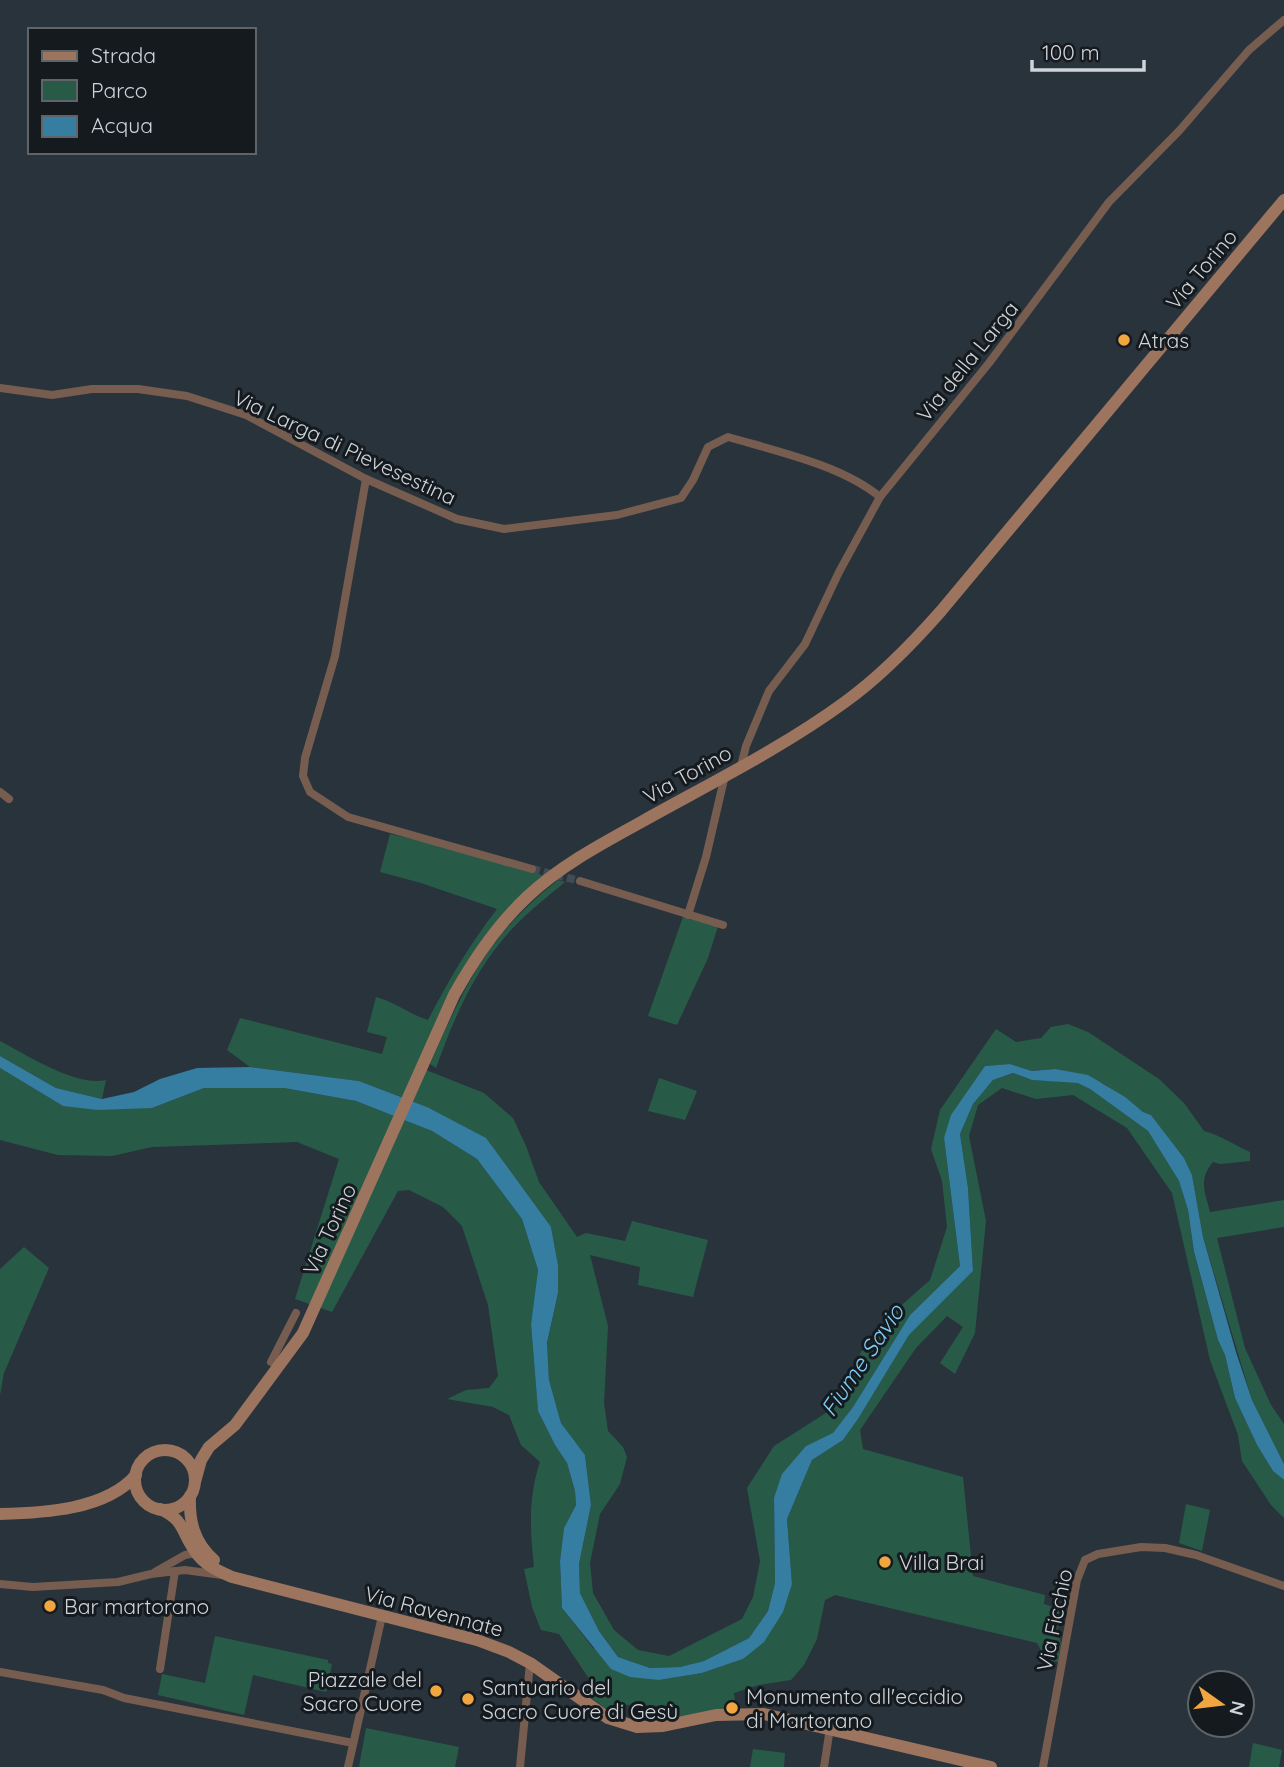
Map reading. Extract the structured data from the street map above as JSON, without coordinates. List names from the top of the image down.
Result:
{
  "streets": {
    "main road": ["Via Torino", "Via Ravennate"],
    "street": ["Via della Larga", "Via Larga di Pievesestina", "Via Ficchio"]
  },
  "crossings": [
    ["Via Torino", "Via della Larga"],
    ["Via della Larga", "Via Larga di Pievesestina"]
  ],
  "water": ["Fiume Savio"],
  "places": [
    "Atras",
    "Villa Brai",
    "Bar martorano",
    "Piazzale del Sacro Cuore",
    "Santuario del Sacro Cuore di Gesù",
    "Monumento all'eccidio di Martorano"
  ],
  "legend": ["Strada", "Parco", "Acqua"],
  "scale_bar": "100 m",
  "north": "right"
}
